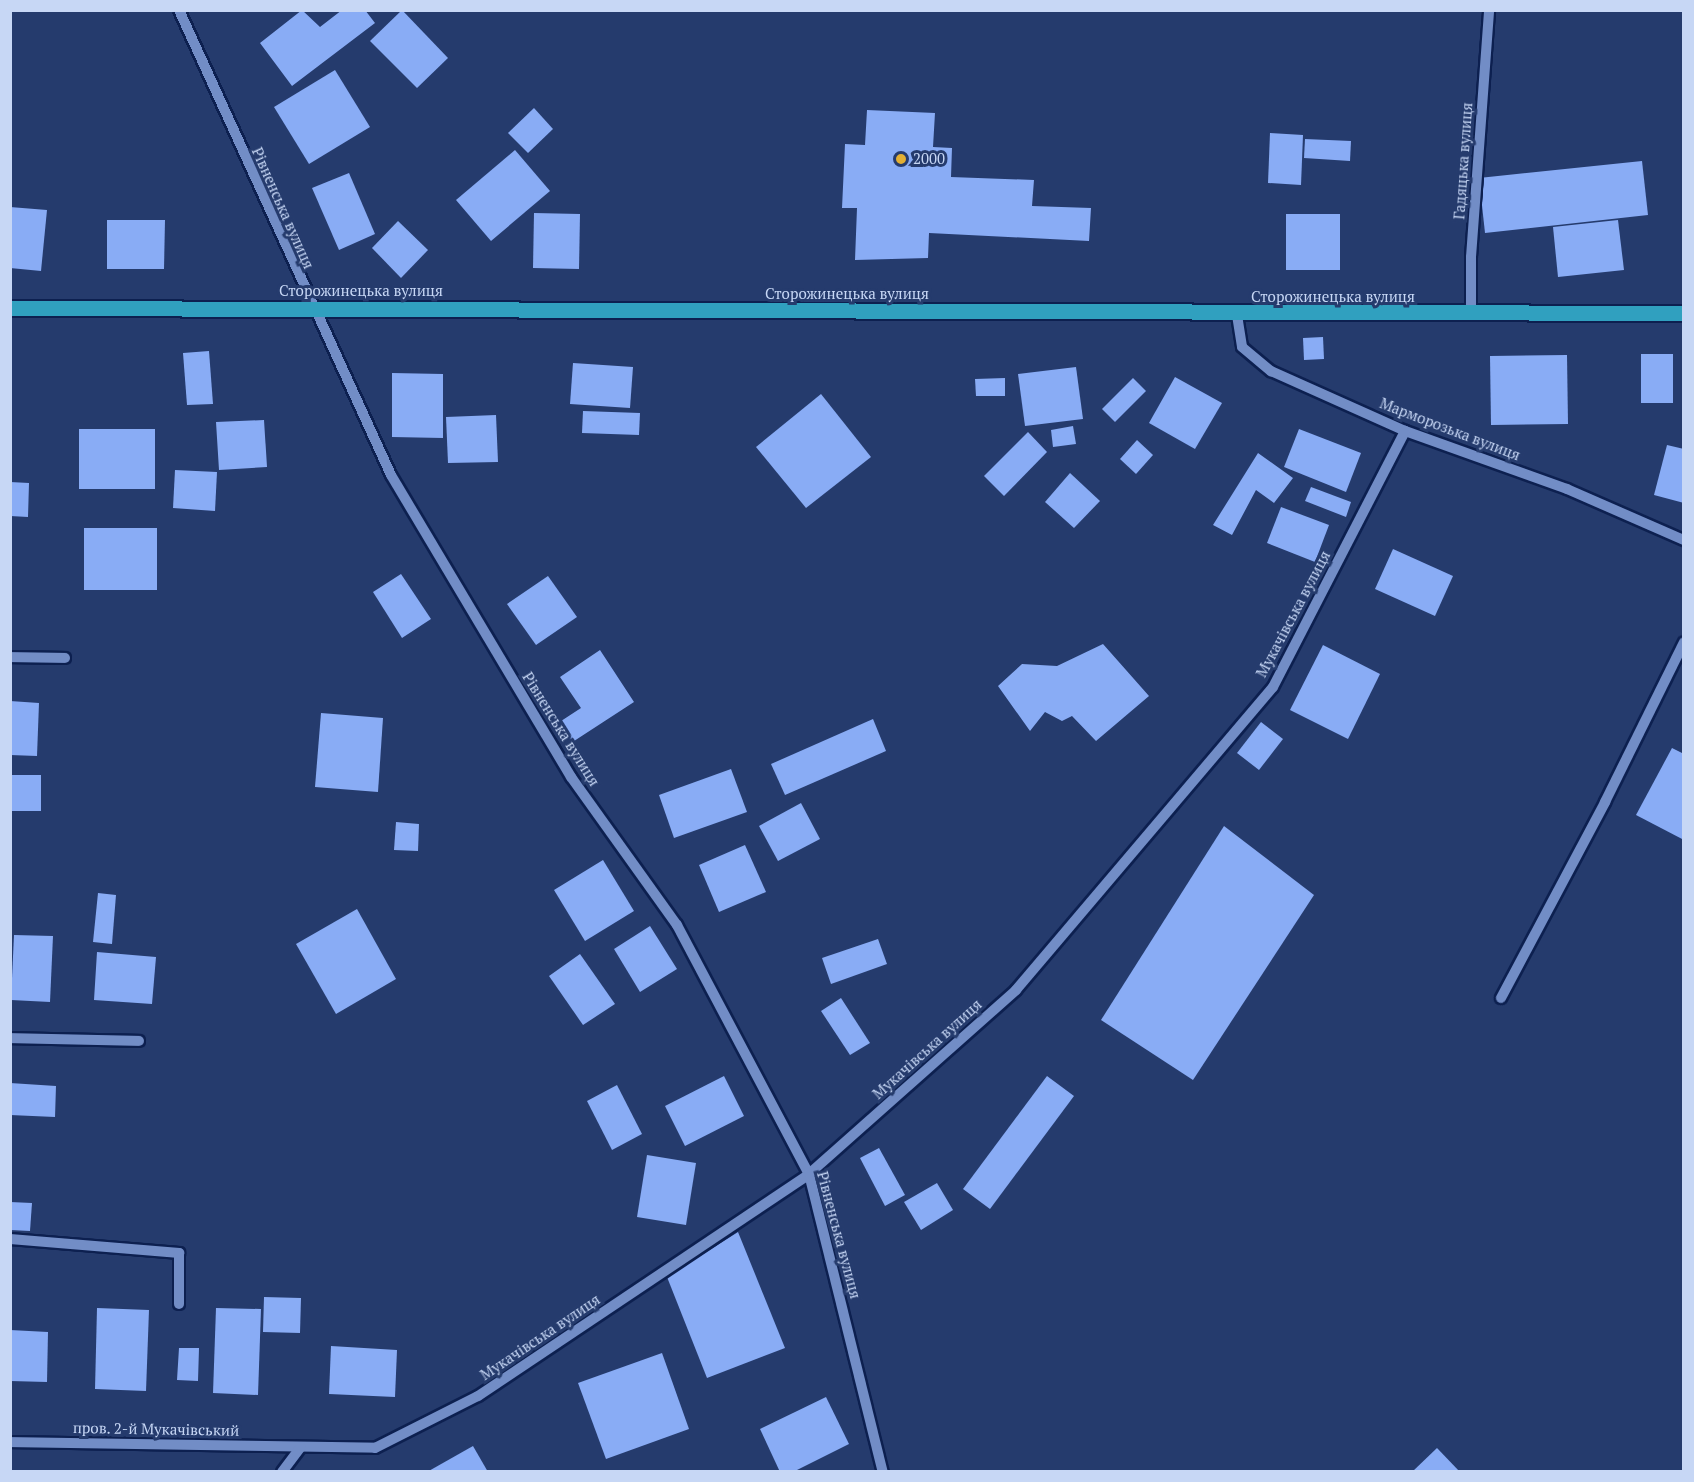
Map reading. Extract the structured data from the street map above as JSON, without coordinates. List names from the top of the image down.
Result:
{
  "streets": {
    "main road": ["Сторожинецька вулиця"],
    "street": [
      "Гадяцька вулиця",
      "Рівненська вулиця",
      "Марморозька вулиця",
      "Мукачівська вулиця",
      "пров. 2-й Мукачівський"
    ]
  },
  "crossings": [
    ["Гадяцька вулиця", "Сторожинецька вулиця"],
    ["Рівненська вулиця", "Сторожинецька вулиця"],
    ["Рівненська вулиця", "Мукачівська вулиця"],
    ["Сторожинецька вулиця", "Марморозька вулиця"],
    ["Марморозька вулиця", "Мукачівська вулиця"],
    ["Мукачівська вулиця", "пров. 2-й Мукачівський"]
  ],
  "places": ["2000"]
}
